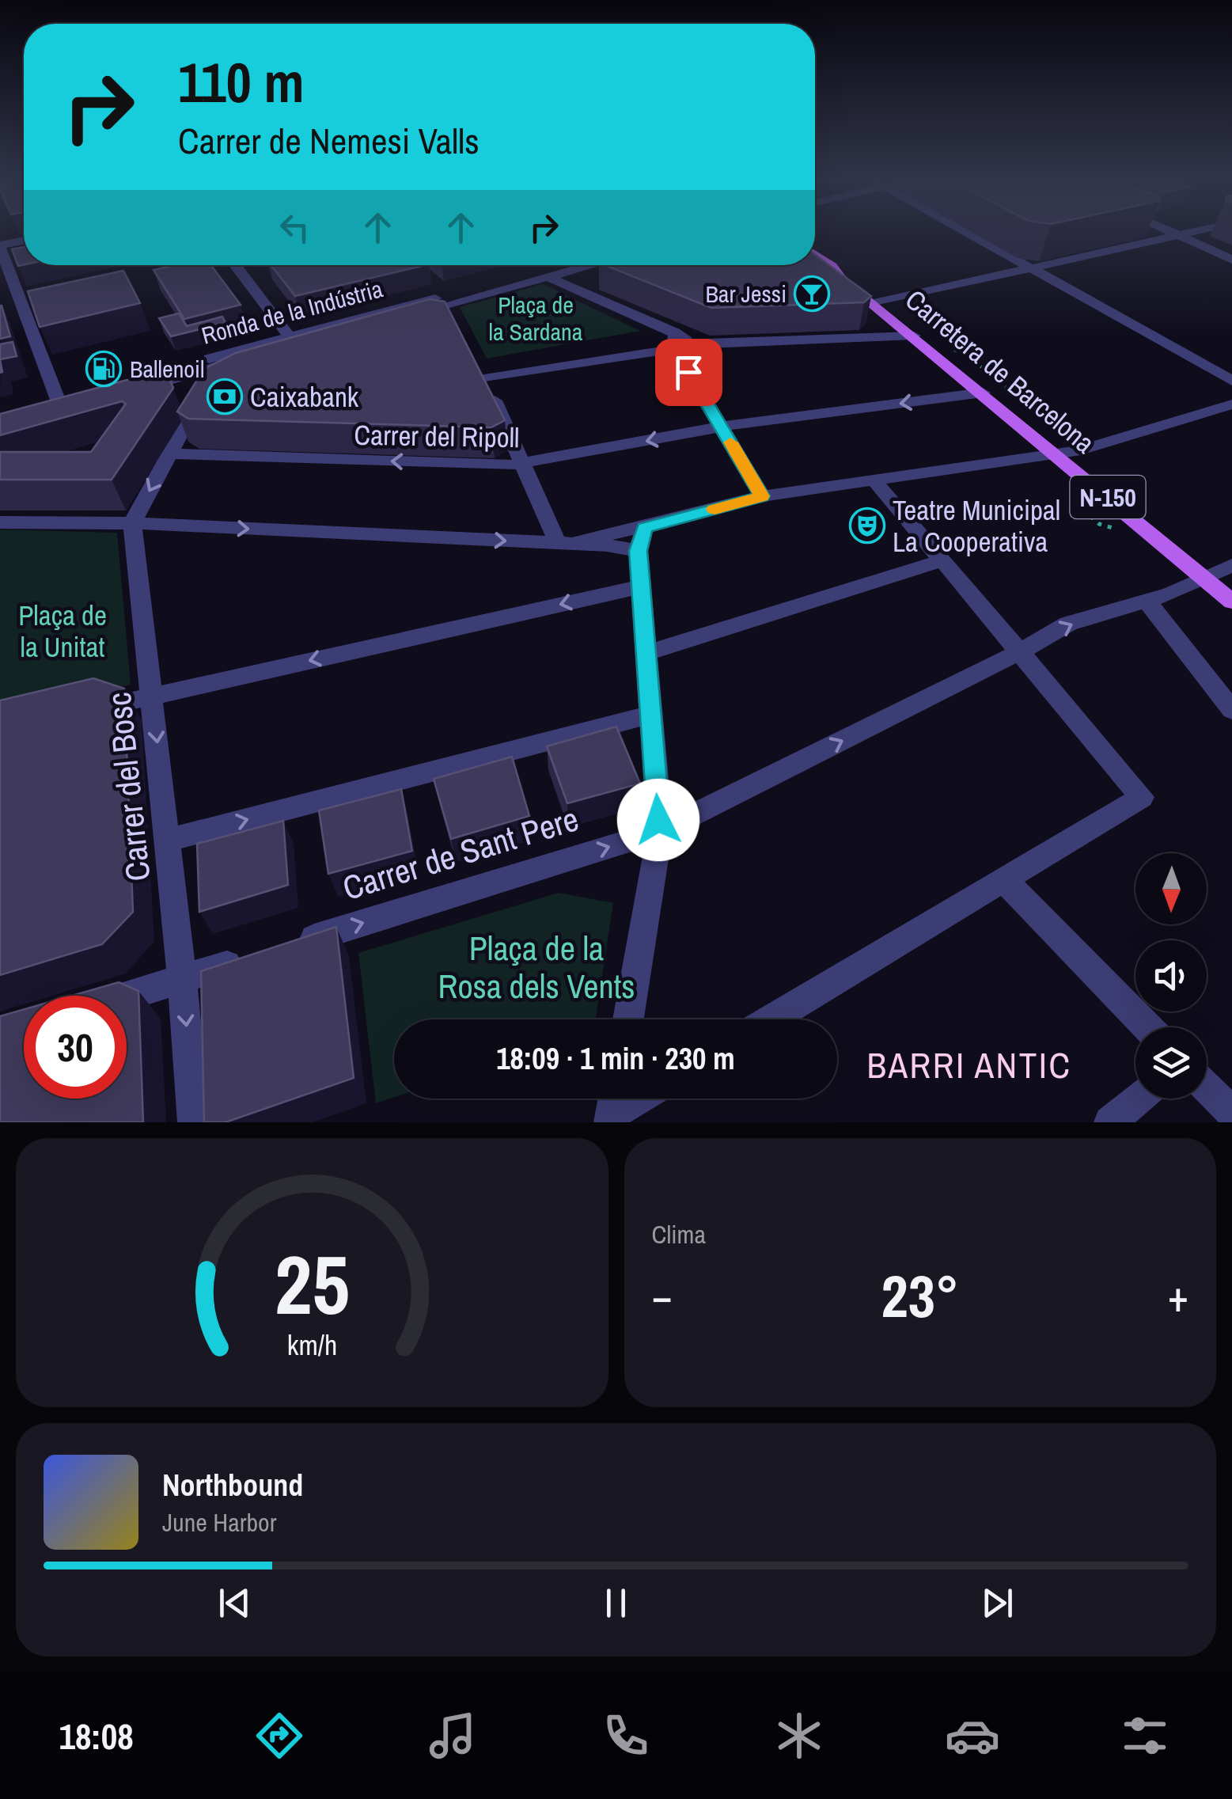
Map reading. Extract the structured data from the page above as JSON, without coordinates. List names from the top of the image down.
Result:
{
  "streets": {
    "main road": ["Carretera de Barcelona", "N-150"],
    "street": [
      "Ronda de la Indústria",
      "Carrer del Ripoll",
      "Carrer del Bosc",
      "Carrer de Sant Pere"
    ]
  },
  "crossings": [
    ["Carretera de Barcelona", "Carrer del Ripoll"],
    ["Carretera de Barcelona", "N-150"],
    ["Carretera de Barcelona", "Carrer de Sant Pere"]
  ],
  "one_way": ["Carrer del Bosc"],
  "districts": ["BARRI ANTIC"],
  "parks": ["Plaça de la Sardana", "Plaça de la Unitat", "Plaça de la Rosa dels Vents"],
  "places": {
    "bar": ["Bar Jessi"],
    "fuel station": ["Ballenoil"],
    "bank": ["Caixabank"],
    "theatre": ["Teatre Municipal La Cooperativa"]
  },
  "north": "bottom",
  "page": {
    "turn": ["110 m", "Carrer de Nemesi Valls"],
    "limit": "30",
    "trip": "18:09 · 1 min · 230 m",
    "tile": "Clima",
    "heat": ["−", "23°", "+"],
    "song": ["Northbound", "June Harbor"],
    "tabs": "18:08",
    "gauge": ["25", "km/h"]
  }
}
